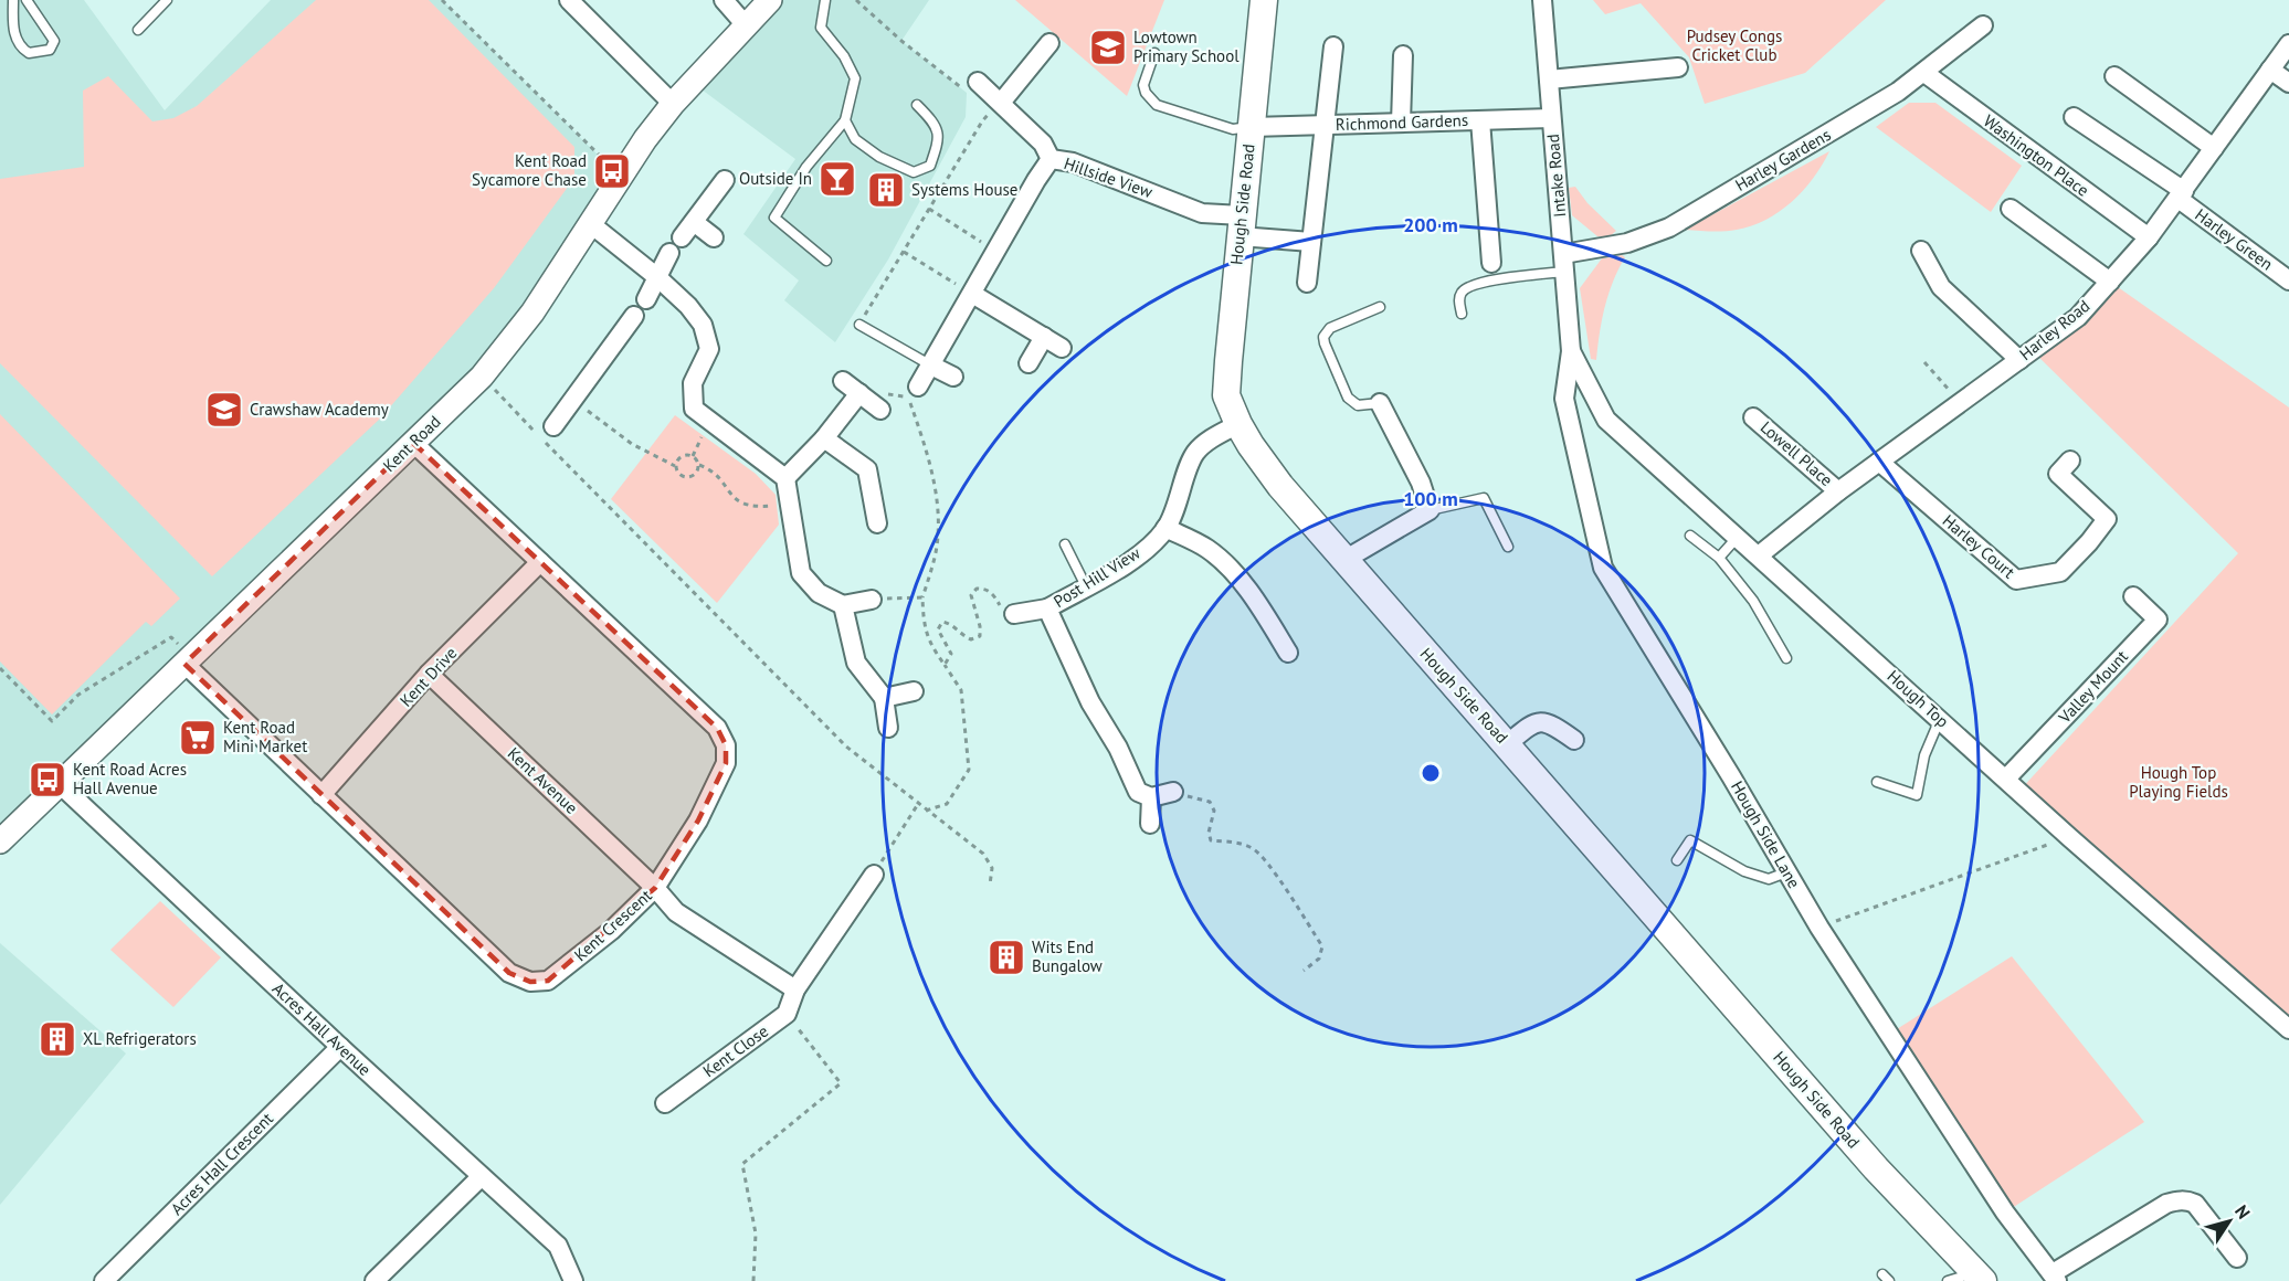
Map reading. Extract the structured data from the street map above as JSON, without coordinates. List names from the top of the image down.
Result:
{
  "streets": {
    "main road": ["Hough Side Road"],
    "street": [
      "Richmond Gardens",
      "Washington Place",
      "Harley Gardens",
      "Intake Road",
      "Hillside View",
      "Harley Green",
      "Harley Road",
      "Kent Road",
      "Lowell Place",
      "Harley Court",
      "Post Hill View",
      "Kent Drive",
      "Valley Mount",
      "Hough Top",
      "Kent Avenue",
      "Hough Side Lane",
      "Kent Crescent",
      "Acres Hall Avenue",
      "Kent Close",
      "Acres Hall Crescent"
    ]
  },
  "crossings": [
    ["Richmond Gardens", "Intake Road"],
    ["Richmond Gardens", "Hough Side Road"],
    ["Washington Place", "Harley Gardens"],
    ["Washington Place", "Harley Road"],
    ["Harley Gardens", "Intake Road"],
    ["Intake Road", "Hough Top"],
    ["Intake Road", "Hough Side Lane"],
    ["Hillside View", "Hough Side Road"],
    ["Hough Side Road", "Post Hill View"],
    ["Harley Green", "Harley Road"],
    ["Harley Road", "Lowell Place"],
    ["Harley Road", "Harley Court"],
    ["Harley Road", "Hough Top"],
    ["Kent Road", "Kent Crescent"],
    ["Kent Road", "Acres Hall Avenue"],
    ["Kent Drive", "Kent Avenue"],
    ["Kent Drive", "Kent Crescent"],
    ["Valley Mount", "Hough Top"],
    ["Hough Top", "Hough Side Lane"],
    ["Kent Avenue", "Kent Crescent"],
    ["Acres Hall Avenue", "Acres Hall Crescent"]
  ],
  "parks": ["Pudsey Congs Cricket Club", "Hough Top Playing Fields"],
  "places": {
    "school or university": ["Lowtown Primary School", "Crawshaw Academy"],
    "bus stop": ["Kent Road Sycamore Chase", "Kent Road Acres Hall Avenue"],
    "bar": ["Outside In"],
    "building": ["Systems House", "Wits End Bungalow", "XL Refrigerators"],
    "supermarket": ["Kent Road Mini Market"]
  },
  "north": "top right",
  "rings": ["200 m", "100 m"]
}
